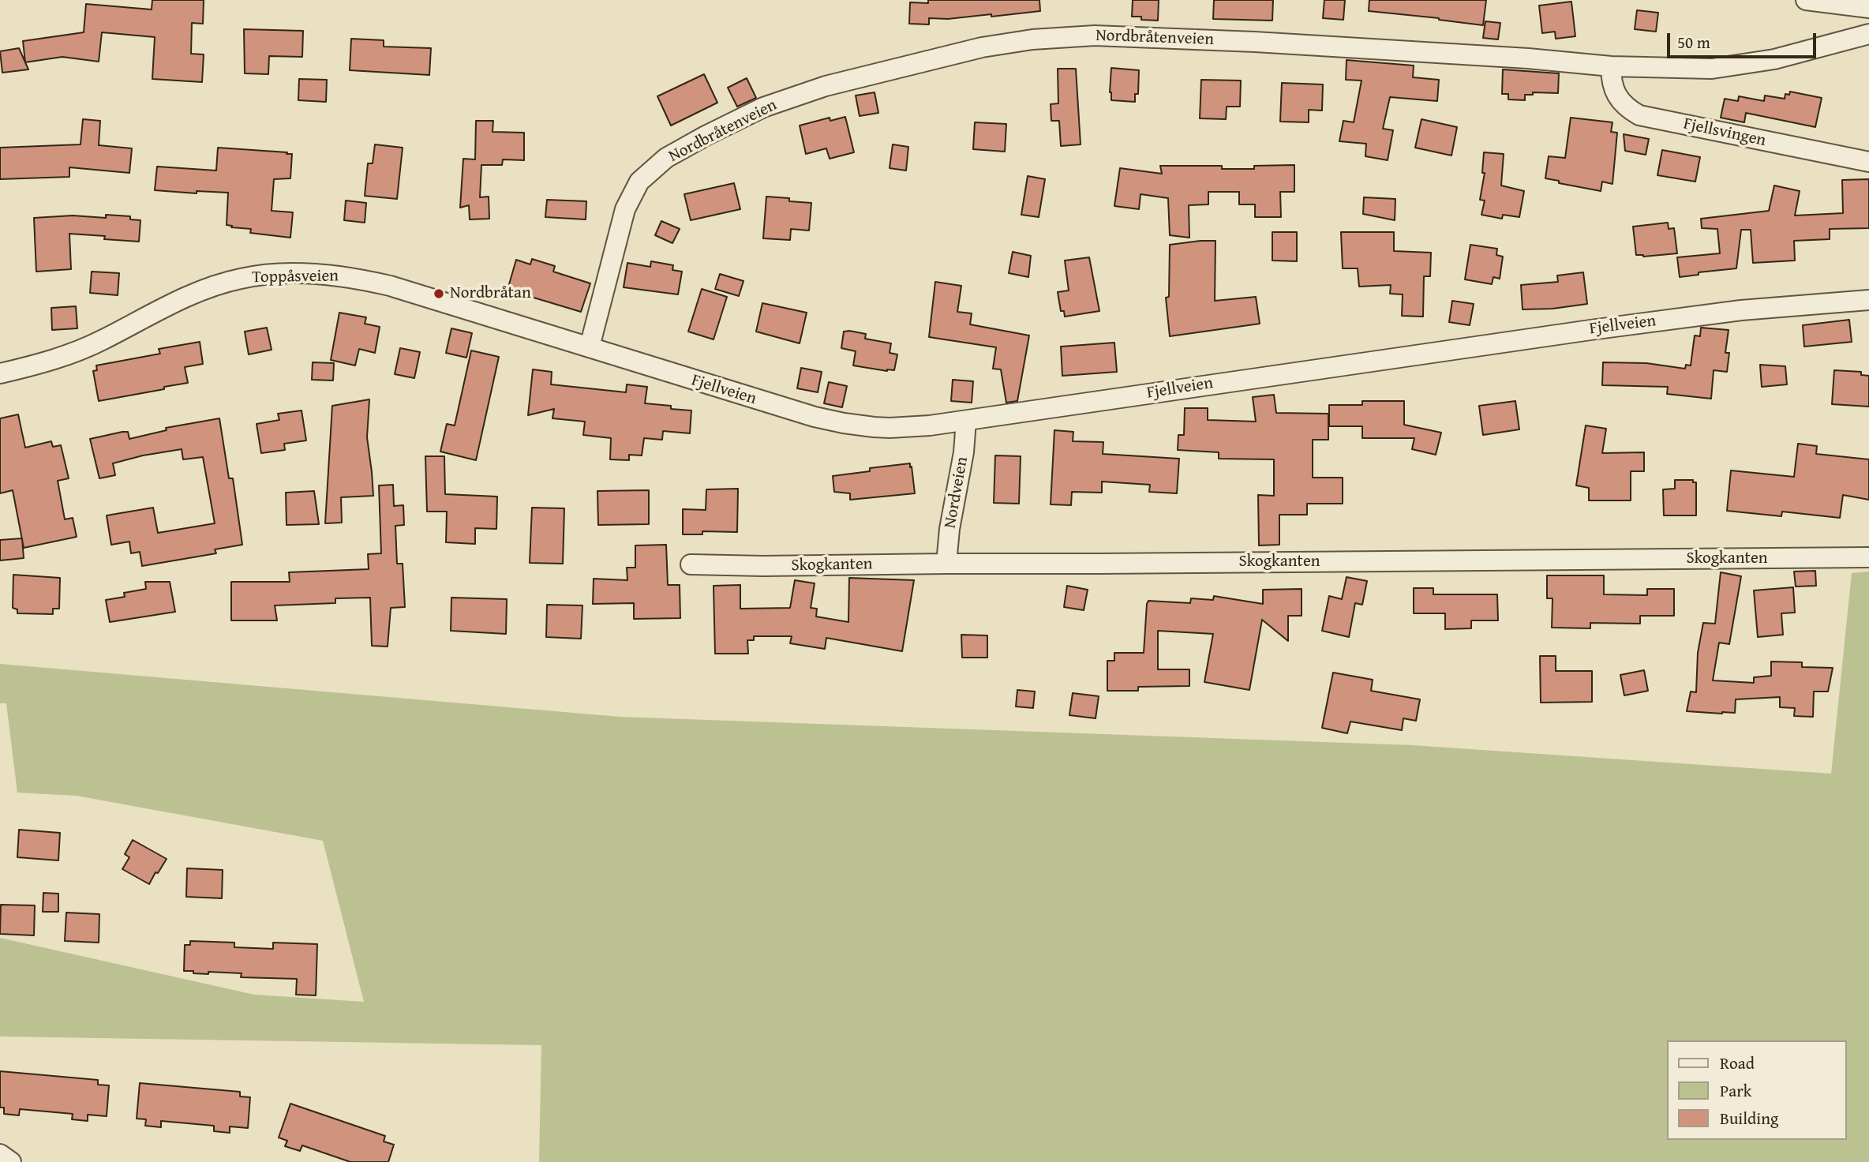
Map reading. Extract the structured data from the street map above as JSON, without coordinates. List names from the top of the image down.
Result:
{
  "streets": {
    "street": [
      "Nordbråtenveien",
      "Fjellsvingen",
      "Toppåsveien",
      "Fjellveien",
      "Nordveien",
      "Skogkanten"
    ]
  },
  "crossings": [
    ["Nordbråtenveien", "Fjellsvingen"],
    ["Nordbråtenveien", "Fjellveien"],
    ["Toppåsveien", "Fjellveien"],
    ["Fjellveien", "Nordveien"],
    ["Nordveien", "Skogkanten"]
  ],
  "places": ["Nordbråtan"],
  "legend": ["Road", "Park", "Building"],
  "scale_bar": "50 m"
}
